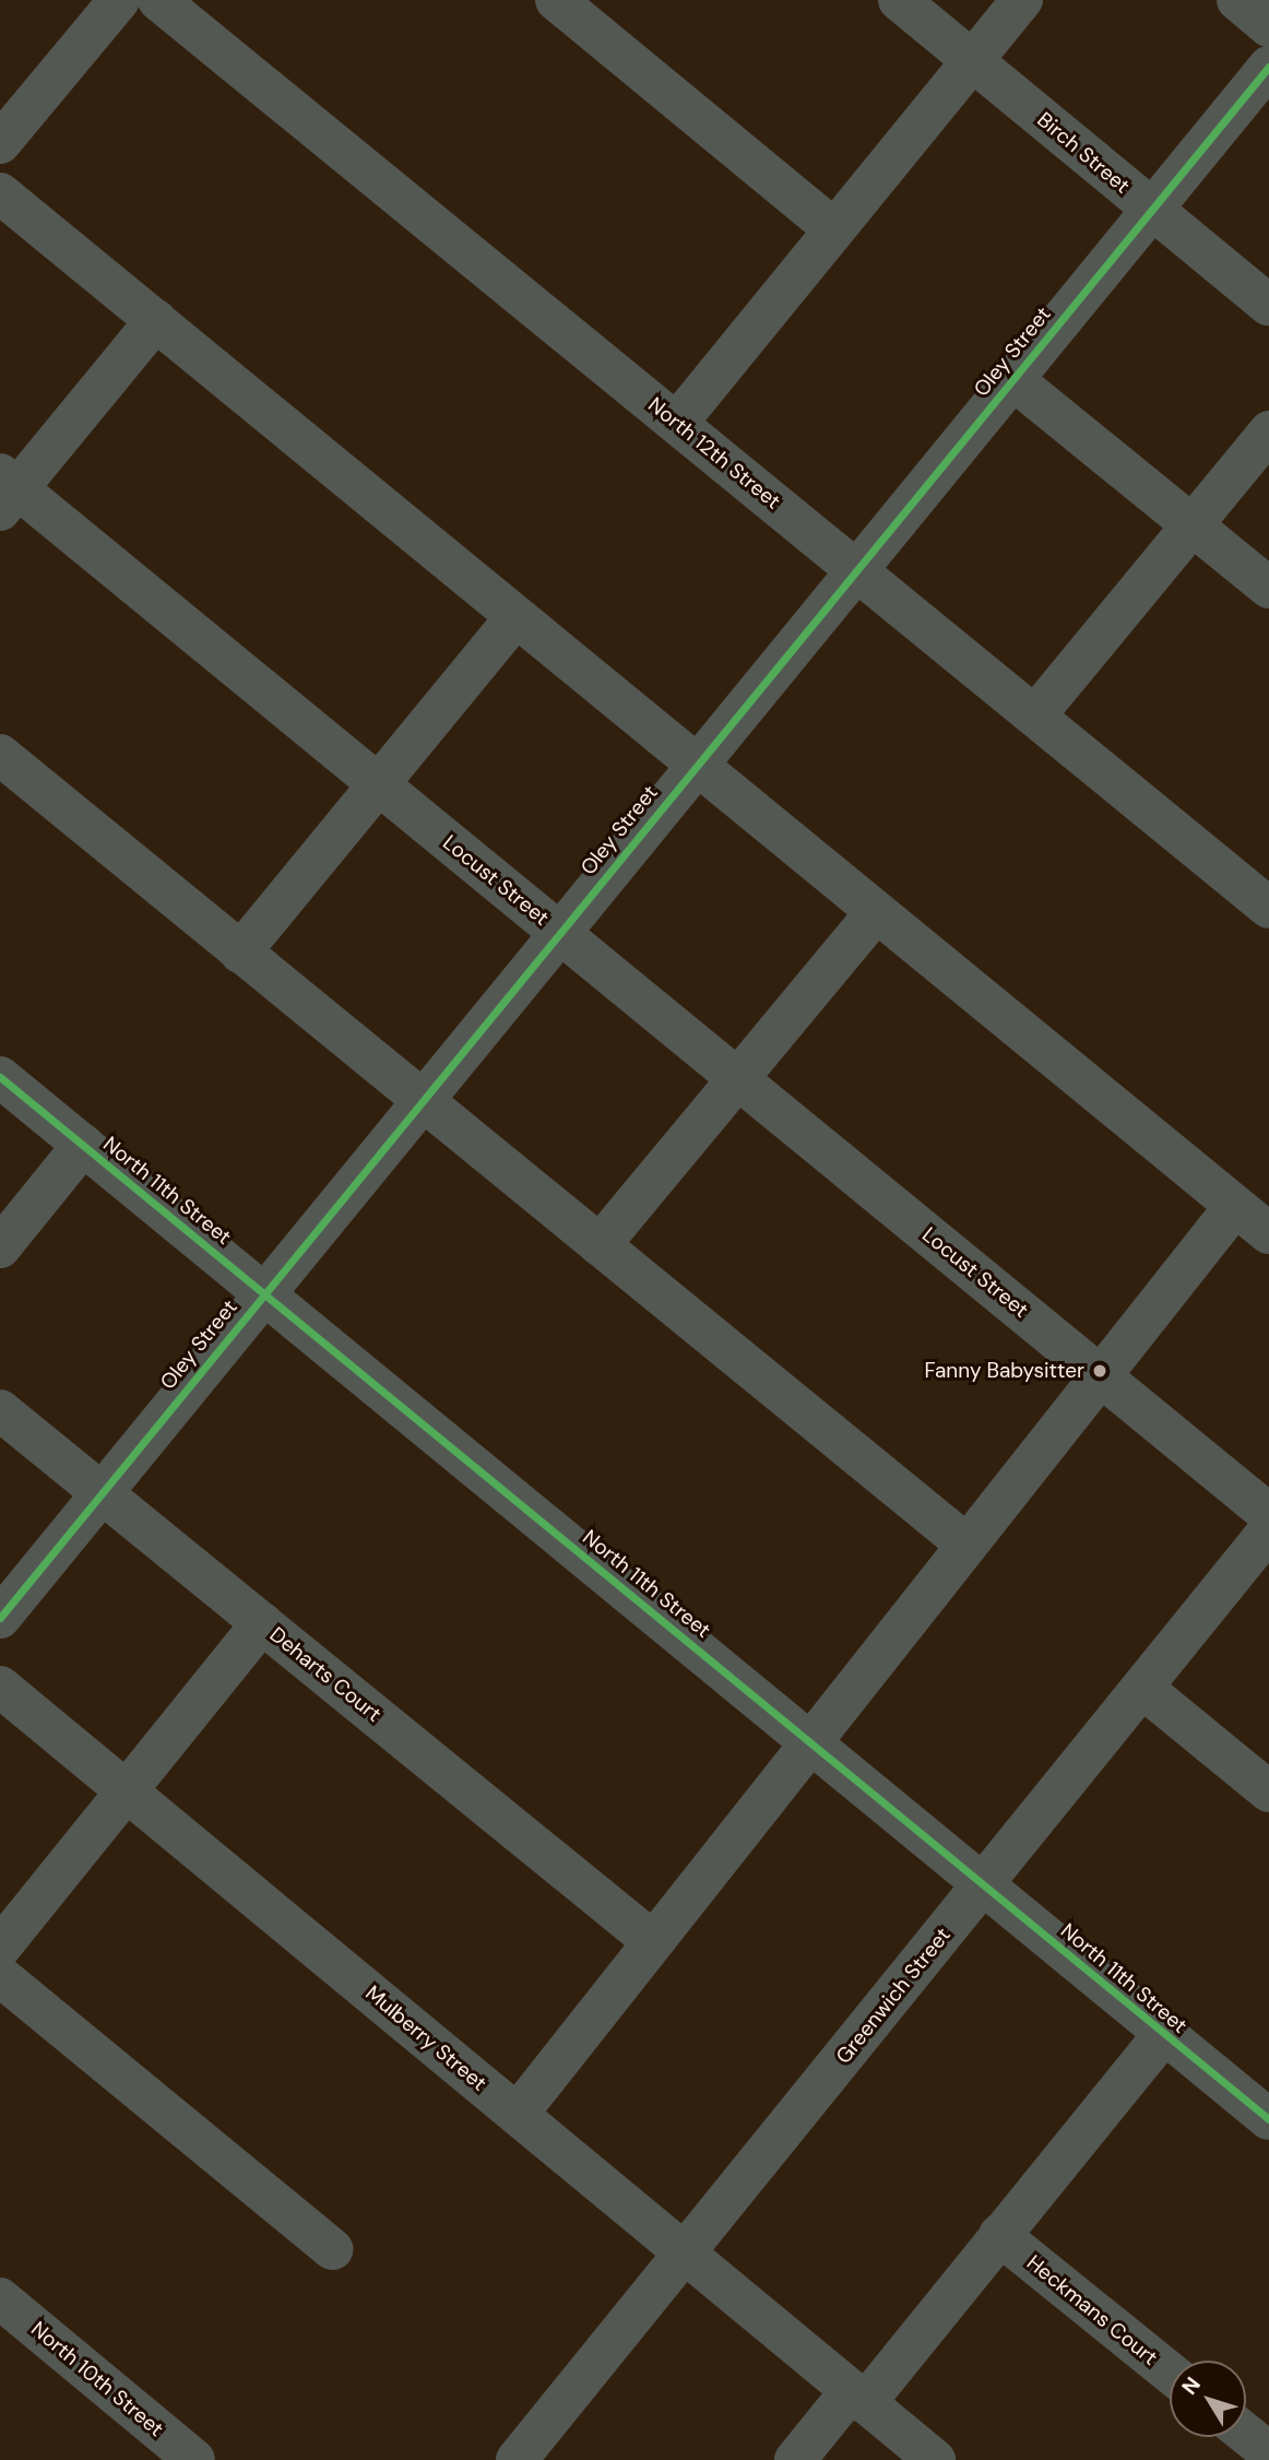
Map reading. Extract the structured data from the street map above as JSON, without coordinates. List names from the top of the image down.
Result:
{
  "streets": {
    "street": [
      "Birch Street",
      "Oley Street",
      "North 12th Street",
      "Locust Street",
      "North 11th Street",
      "Deharts Court",
      "Greenwich Street",
      "Mulberry Street",
      "Heckmans Court",
      "North 10th Street"
    ]
  },
  "crossings": [
    ["Birch Street", "Oley Street"],
    ["Oley Street", "North 12th Street"],
    ["Oley Street", "Locust Street"],
    ["Oley Street", "North 11th Street"],
    ["Oley Street", "Deharts Court"],
    ["North 11th Street", "Greenwich Street"],
    ["Greenwich Street", "Mulberry Street"]
  ],
  "places": ["Fanny Babysitter"],
  "north": "top left"
}
